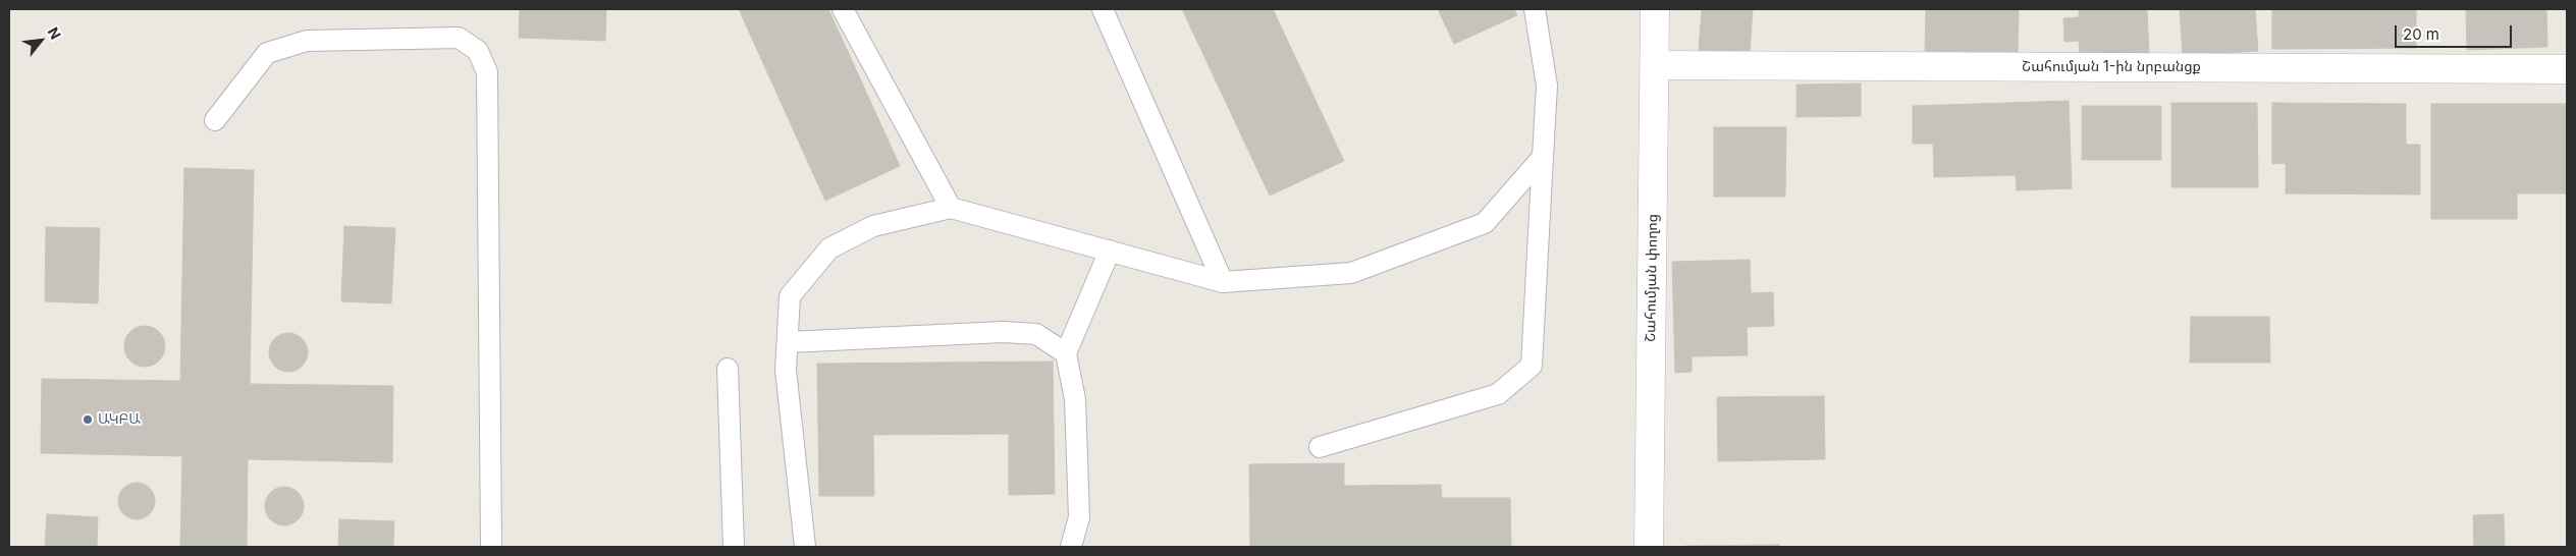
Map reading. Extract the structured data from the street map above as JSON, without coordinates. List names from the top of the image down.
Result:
{
  "streets": {
    "street": ["Շահումյան 1-ին նրբանցք", "Շահումյան փողոց"]
  },
  "crossings": [
    ["Շահումյան 1-ին նրբանցք", "Շահումյան փողոց"]
  ],
  "places": ["ԱԿԲԱ"],
  "scale_bar": "20 m",
  "north": "top right"
}
